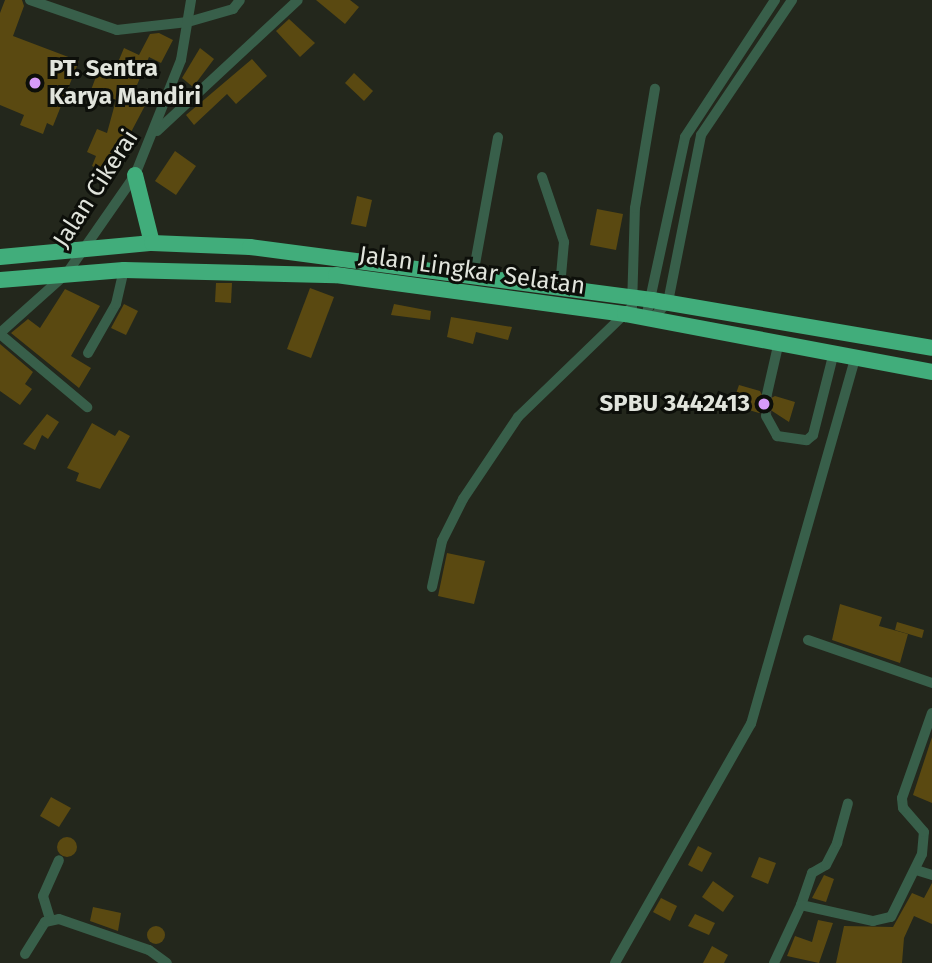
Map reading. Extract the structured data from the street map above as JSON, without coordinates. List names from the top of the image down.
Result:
{
  "streets": {
    "highway": ["Jalan Lingkar Selatan"],
    "street": ["Jalan Cikerai"]
  },
  "crossings": [
    ["Jalan Cikerai", "Jalan Lingkar Selatan"]
  ],
  "places": ["PT. Sentra Karya Mandiri", "SPBU 3442413"]
}
